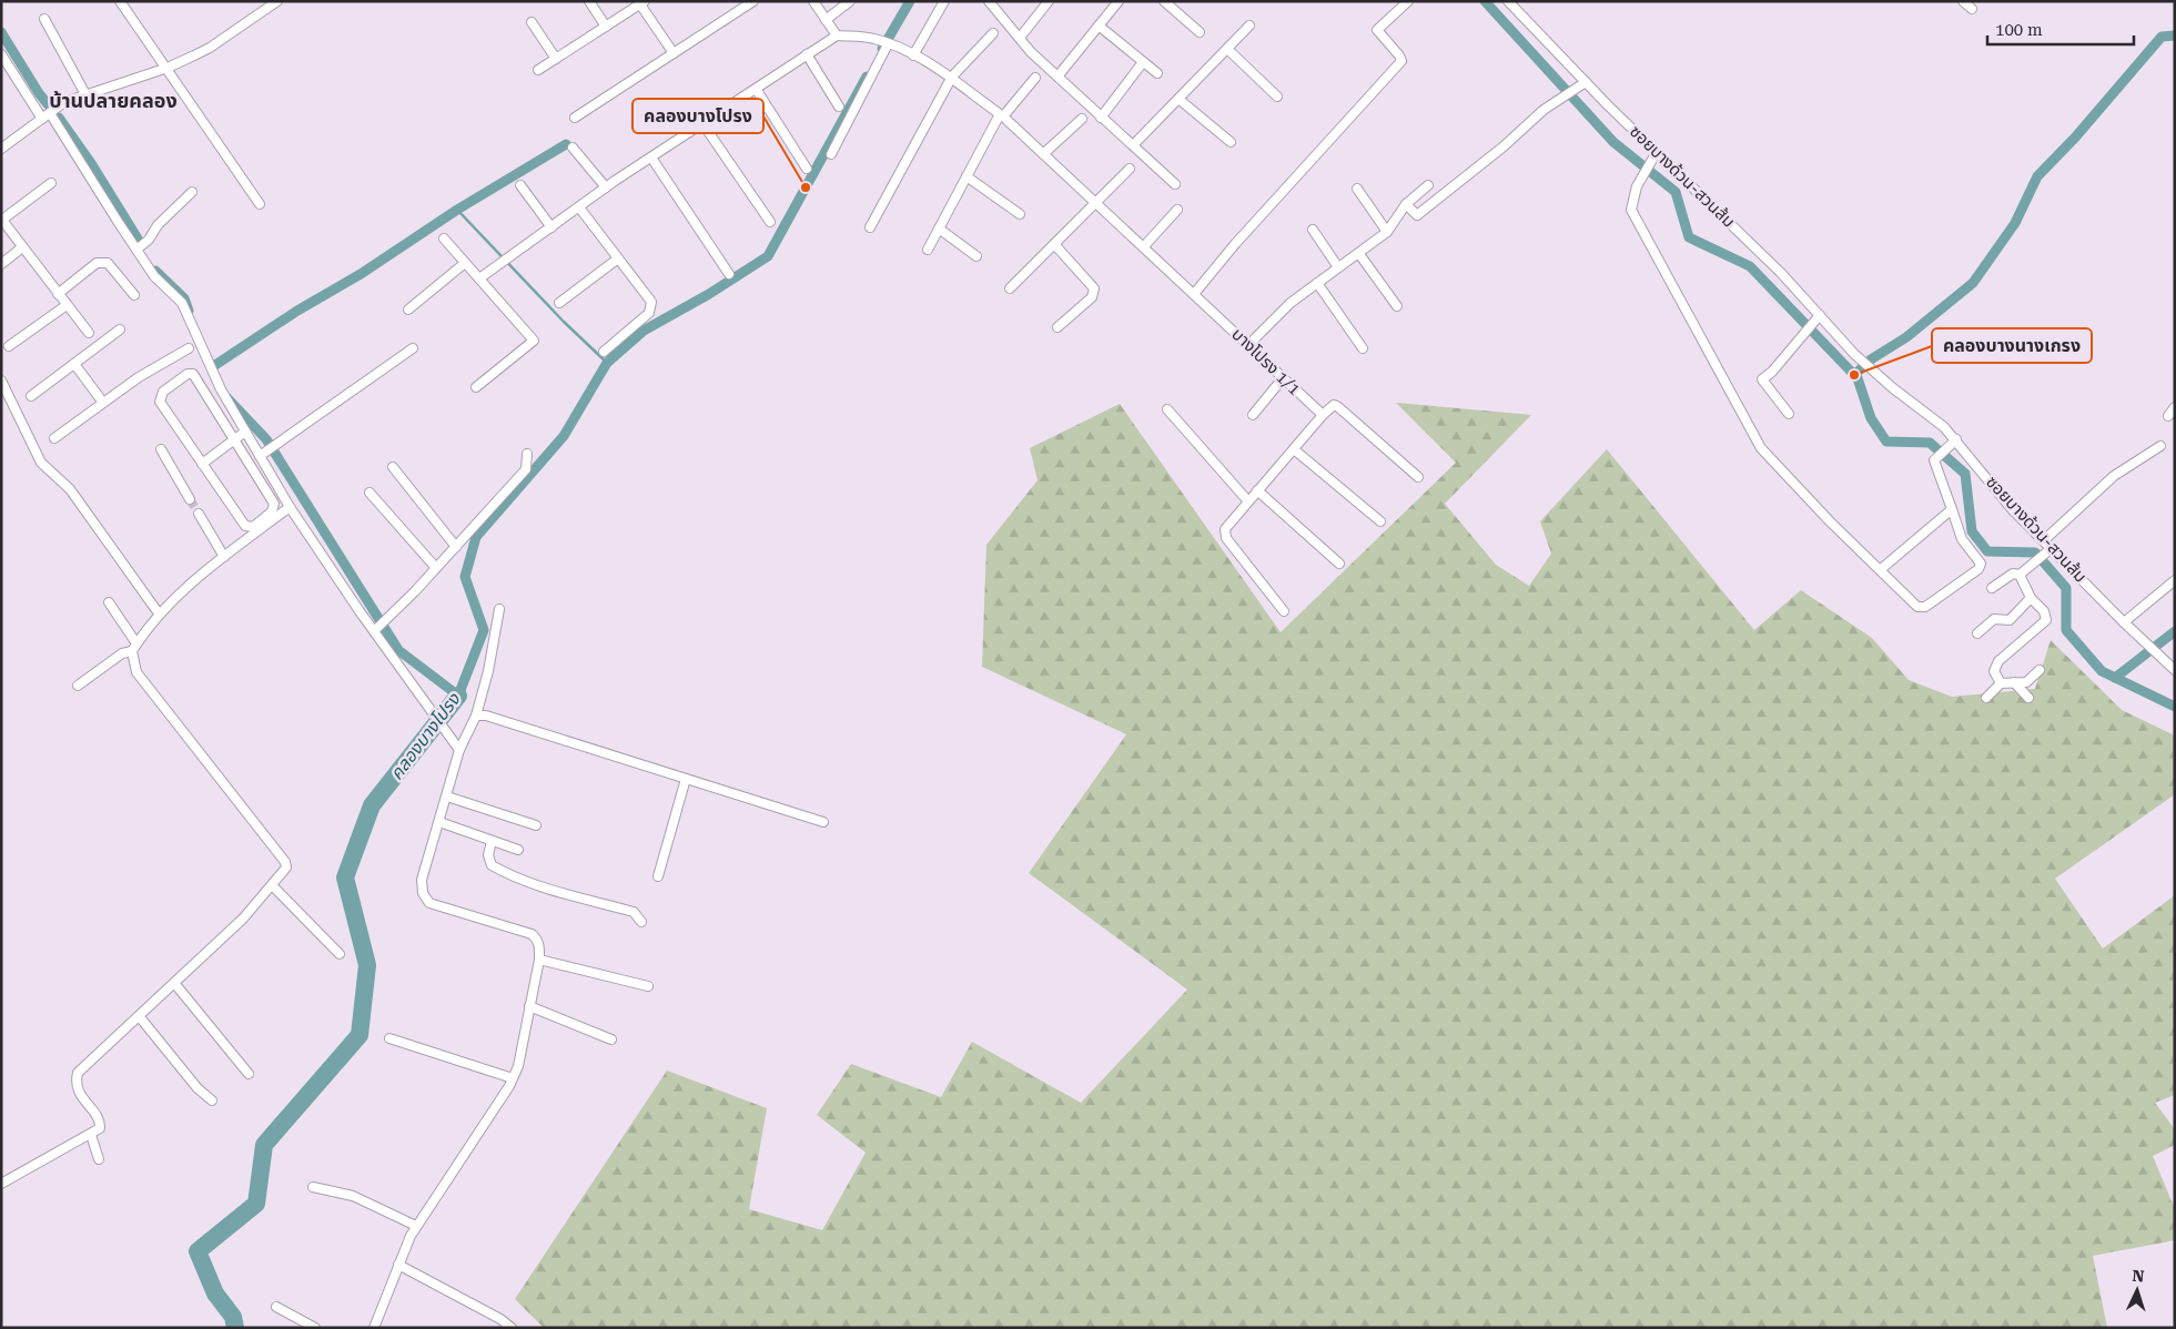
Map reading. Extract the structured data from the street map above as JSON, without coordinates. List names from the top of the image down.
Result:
{
  "streets": {
    "street": ["ซอยบางด้วน-สวนส้ม", "บางโปรง 1/1"]
  },
  "districts": ["บ้านปลายคลอง"],
  "water": ["คลองบางโปรง"],
  "places": ["คลองบางโปรง", "คลองบางนางเกรง"],
  "scale_bar": "100 m",
  "north": "top"
}
